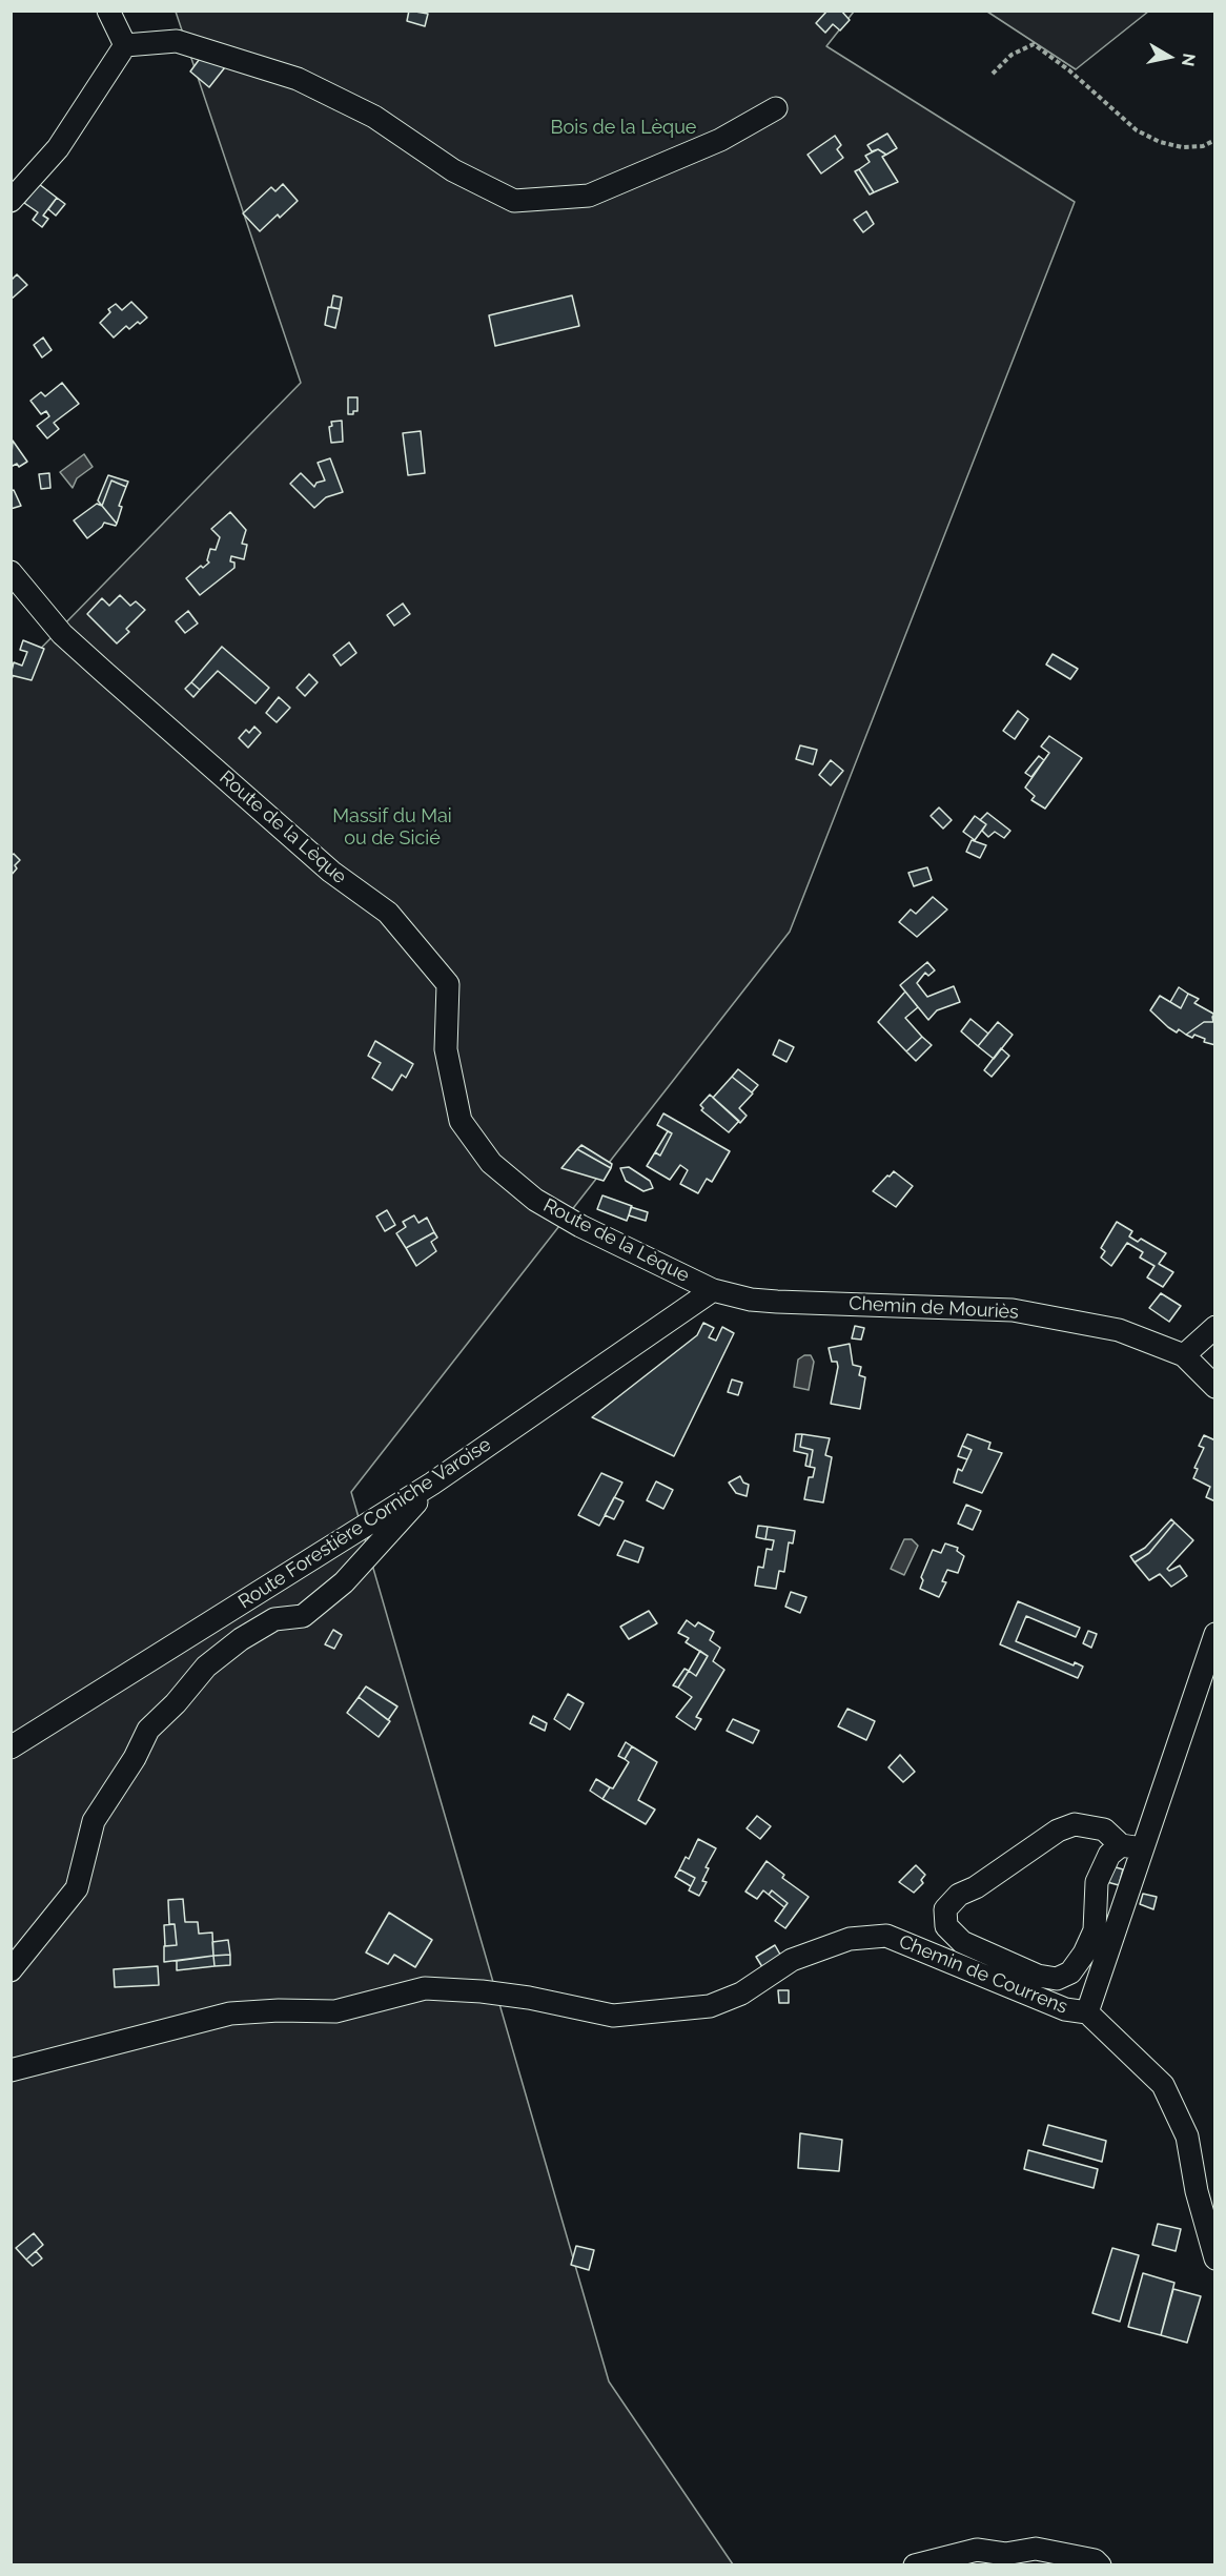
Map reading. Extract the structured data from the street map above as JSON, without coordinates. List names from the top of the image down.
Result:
{
  "streets": {
    "street": [
      "Route de la Lèque",
      "Chemin de Mouriès",
      "Route Forestière Corniche Varoise",
      "Chemin de Courrens"
    ]
  },
  "crossings": [
    ["Route de la Lèque", "Chemin de Mouriès"],
    ["Route de la Lèque", "Route Forestière Corniche Varoise"],
    ["Chemin de Mouriès", "Route Forestière Corniche Varoise"]
  ],
  "parks": ["Bois de la Lèque", "Massif du Mai ou de Sicié"],
  "north": "right"
}
